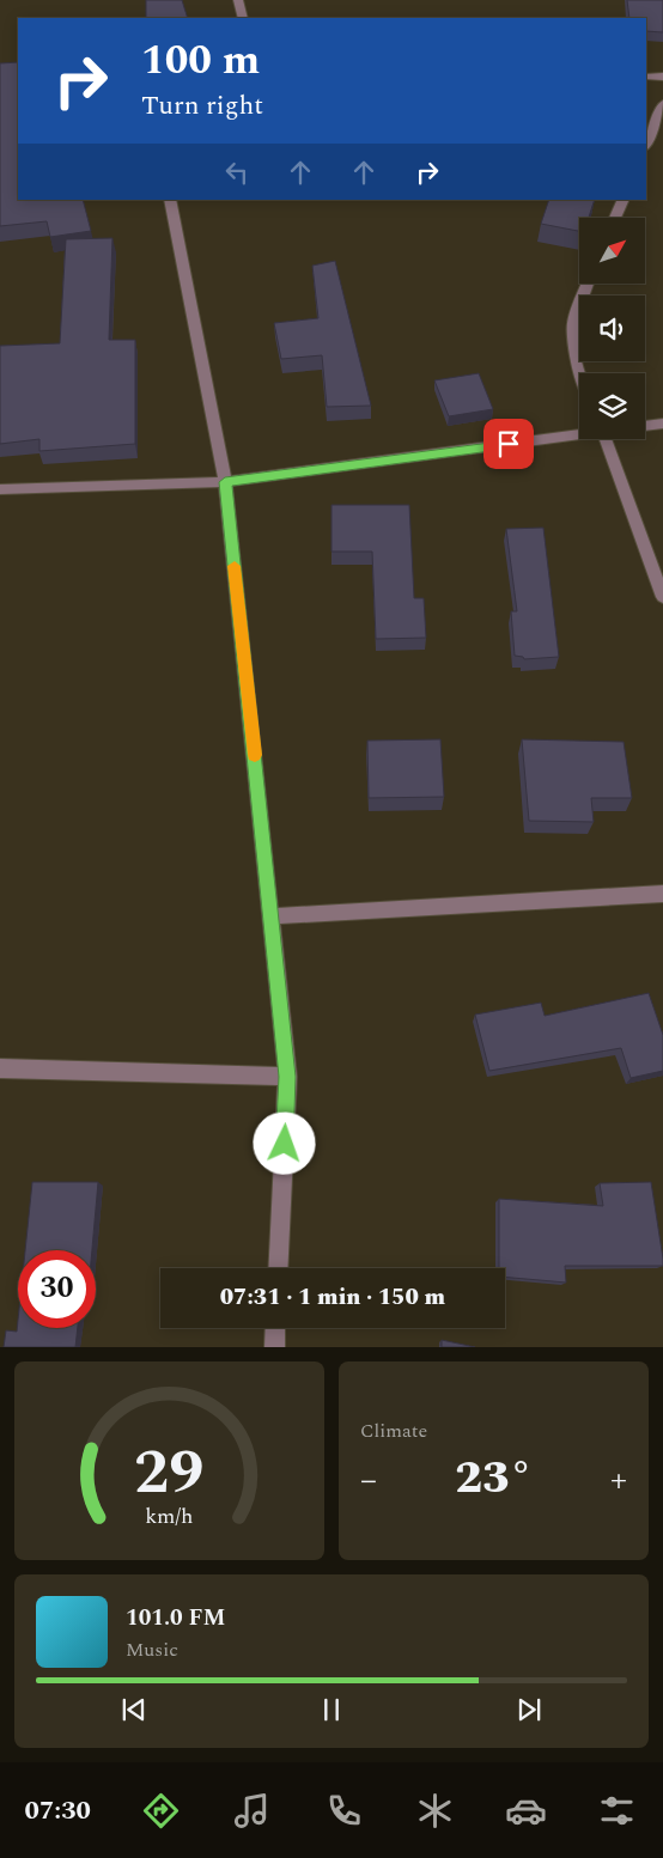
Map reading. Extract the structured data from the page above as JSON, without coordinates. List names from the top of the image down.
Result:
{
  "north": "top right",
  "page": {
    "turn": ["100 m", "Turn right"],
    "limit": "30",
    "trip": "07:31 · 1 min · 150 m",
    "tile": "Climate",
    "heat": ["−", "23°", "+"],
    "song": ["101.0 FM", "Music"],
    "tabs": "07:30",
    "gauge": ["29", "km/h"]
  }
}
